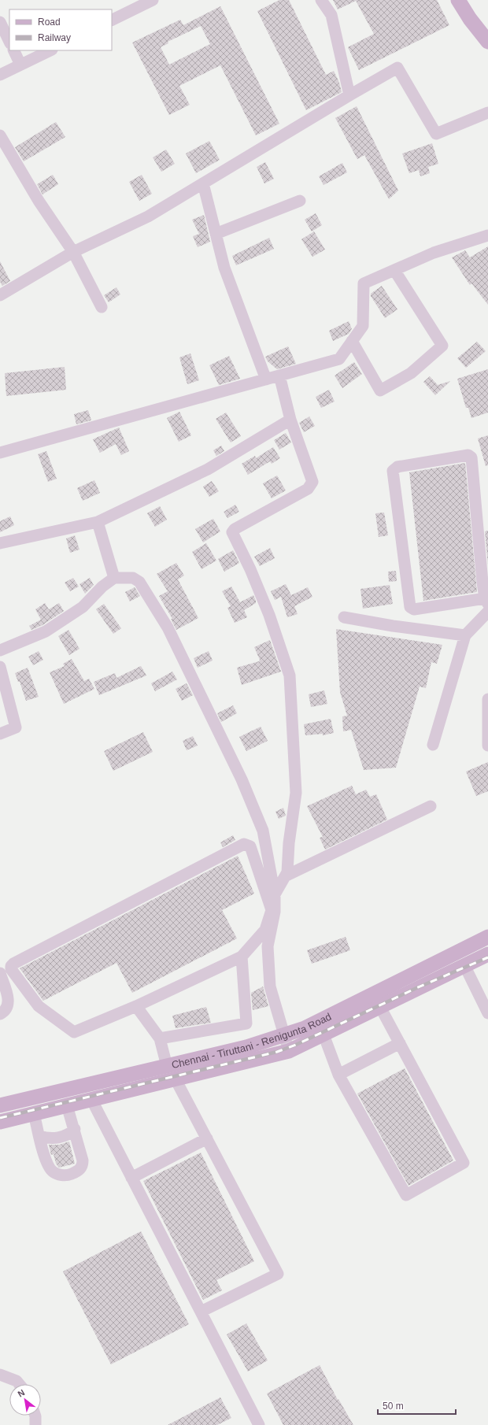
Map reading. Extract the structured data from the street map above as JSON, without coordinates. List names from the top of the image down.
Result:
{
  "streets": {
    "main road": ["Chennai - Tiruttani - Renigunta Road"]
  },
  "legend": ["Road", "Railway"],
  "scale_bar": "50 m",
  "north": "top left"
}
